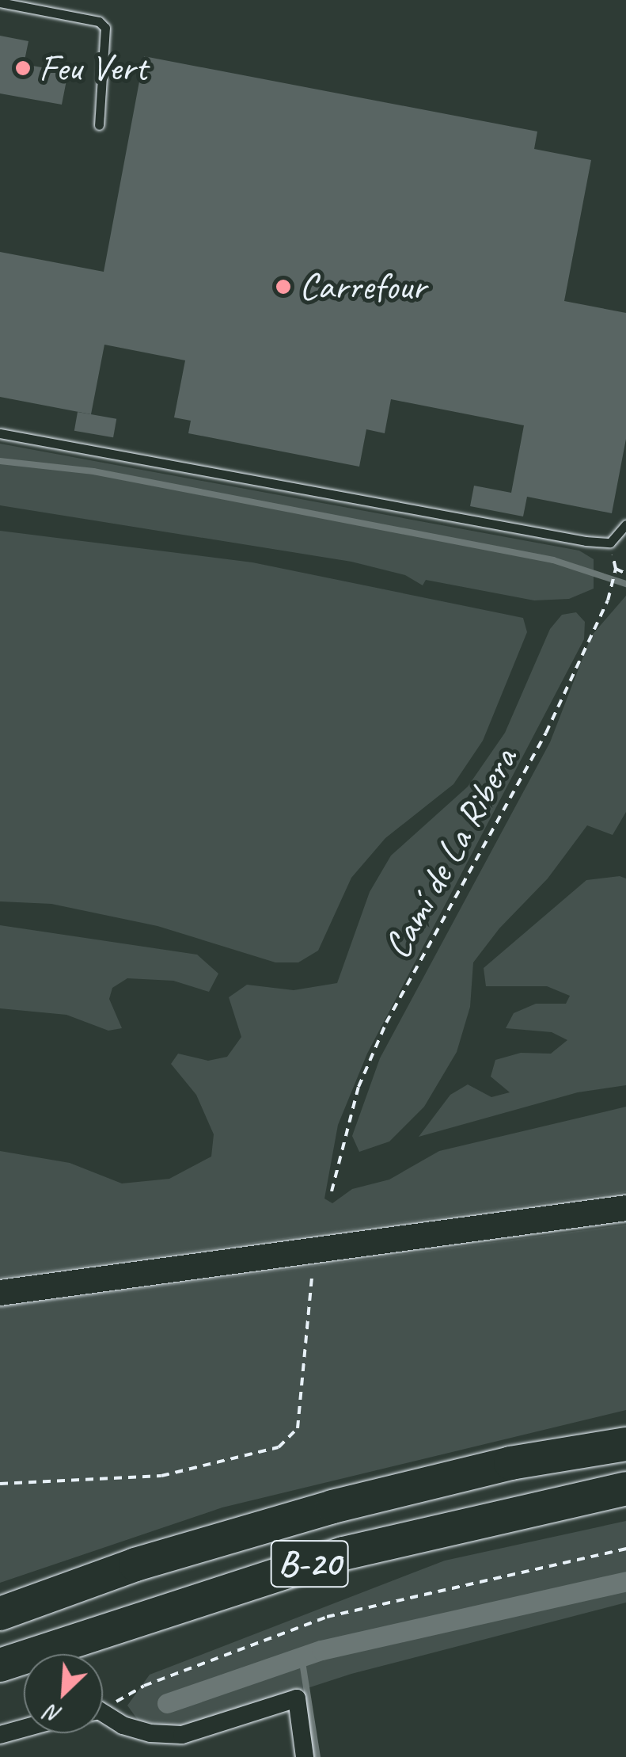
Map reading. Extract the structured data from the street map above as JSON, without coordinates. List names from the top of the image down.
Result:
{
  "streets": {
    "highway": ["B-20"],
    "path": ["Camí de La Ribera"]
  },
  "places": ["Feu Vert", "Carrefour"],
  "north": "bottom left"
}
